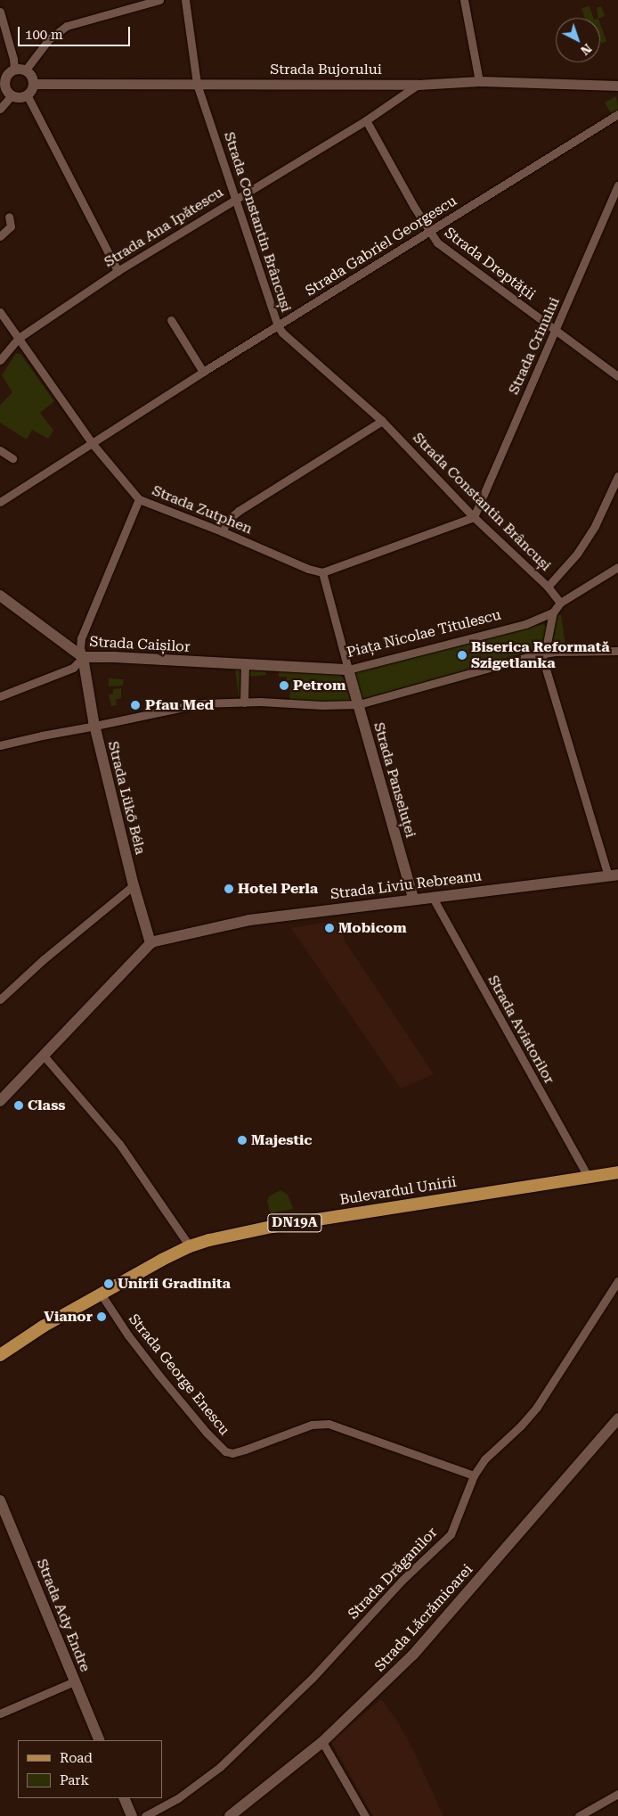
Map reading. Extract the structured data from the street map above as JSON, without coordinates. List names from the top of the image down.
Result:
{
  "streets": {
    "main road": [
      "Piața Nicolae Titulescu",
      "Strada Caișilor",
      "Strada Panseluței",
      "Strada Lükő Béla",
      "Strada Liviu Rebreanu",
      "Bulevardul Unirii",
      "DN19A",
      "Strada Ady Endre",
      "Strada Lăcrămioarei"
    ],
    "street": [
      "Strada Bujorului",
      "Strada Constantin Brâncuși",
      "Strada Ana Ipătescu",
      "Strada Gabriel Georgescu",
      "Strada Dreptății",
      "Strada Crinului",
      "Strada Zutphen",
      "Strada Aviatorilor",
      "Strada George Enescu",
      "Strada Drăganilor"
    ]
  },
  "crossings": [
    ["Strada Bujorului", "Strada Constantin Brâncuși"],
    ["Strada Bujorului", "Strada Ana Ipătescu"],
    ["Strada Constantin Brâncuși", "Strada Ana Ipătescu"],
    ["Strada Constantin Brâncuși", "Strada Gabriel Georgescu"],
    ["Strada Constantin Brâncuși", "Strada Crinului"],
    ["Strada Ana Ipătescu", "Strada Dreptății"],
    ["Strada Ana Ipătescu", "Strada Zutphen"],
    ["Strada Gabriel Georgescu", "Strada Dreptății"],
    ["Strada Gabriel Georgescu", "Strada Zutphen"],
    ["Strada Dreptății", "Strada Crinului"],
    ["Piața Nicolae Titulescu", "Strada Caișilor"],
    ["Piața Nicolae Titulescu", "Strada Panseluței"],
    ["Strada Caișilor", "Strada Lükő Béla"],
    ["Strada Panseluței", "Strada Liviu Rebreanu"],
    ["Strada Lükő Béla", "Strada Liviu Rebreanu"],
    ["Strada Liviu Rebreanu", "Strada Aviatorilor"],
    ["Strada Aviatorilor", "Bulevardul Unirii"],
    ["Bulevardul Unirii", "Strada George Enescu"],
    ["Strada George Enescu", "Strada Drăganilor"]
  ],
  "places": [
    "Biserica Reformată Szigetlanka",
    "Petrom",
    "Pfau Med",
    "Hotel Perla",
    "Mobicom",
    "Class",
    "Majestic",
    "Unirii Gradinita",
    "Vianor"
  ],
  "legend": ["Road", "Park"],
  "scale_bar": "100 m",
  "north": "bottom right"
}
